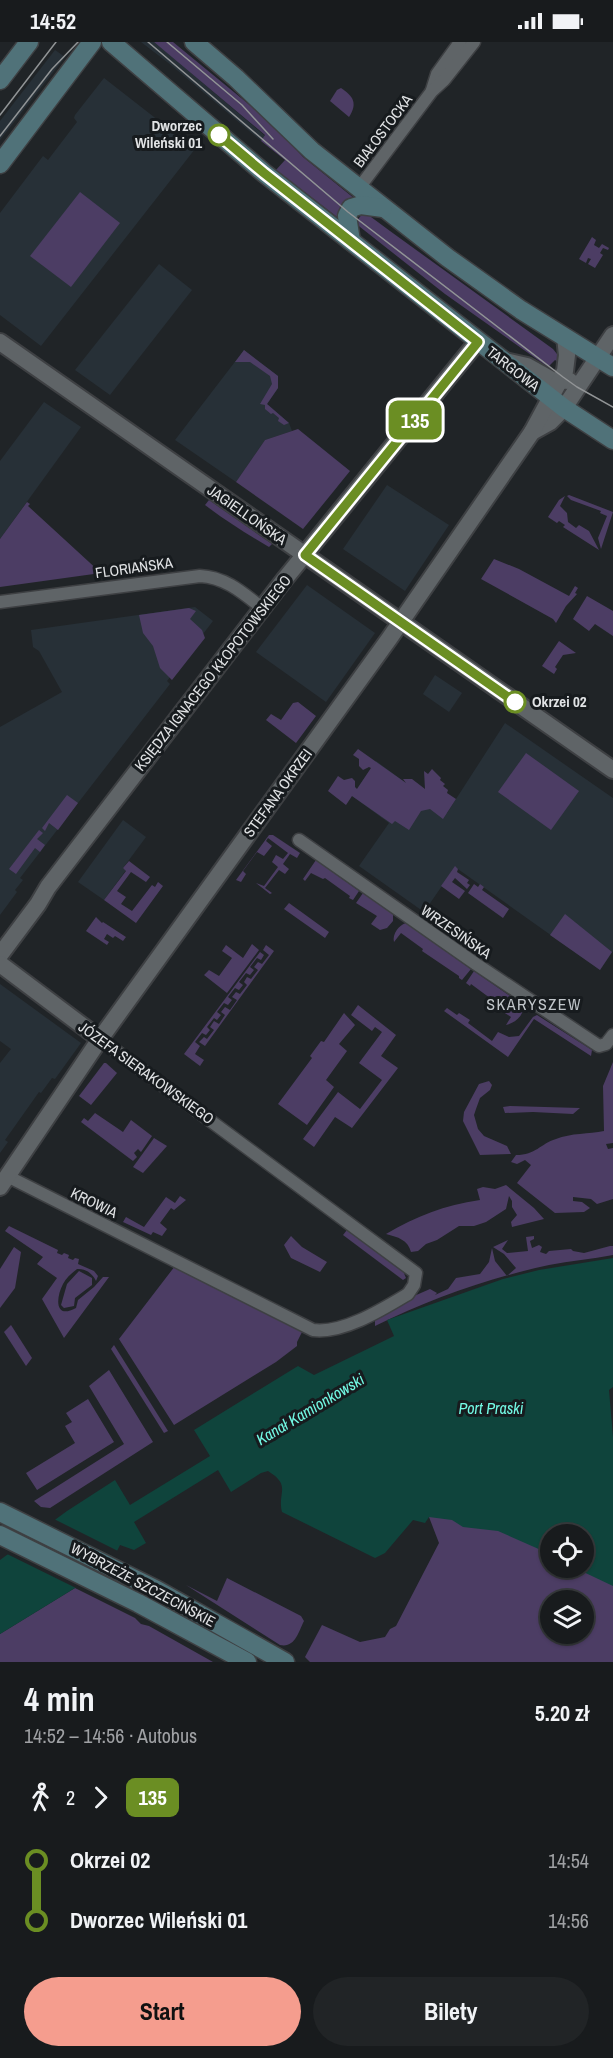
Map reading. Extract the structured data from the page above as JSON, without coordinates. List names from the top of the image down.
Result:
{
  "streets": {
    "main road": ["TARGOWA", "WYBRZEŻE SZCZECIŃSKIE"],
    "street": [
      "BIAŁOSTOCKA",
      "JAGIELLOŃSKA",
      "FLORIAŃSKA",
      "KSIĘDZA IGNACEGO KŁOPOTOWSKIEGO",
      "STEFANA OKRZEI",
      "WRZESIŃSKA",
      "JÓZEFA SIERAKOWSKIEGO",
      "KROWIA"
    ]
  },
  "crossings": [
    ["TARGOWA", "KSIĘDZA IGNACEGO KŁOPOTOWSKIEGO"],
    ["TARGOWA", "STEFANA OKRZEI"],
    ["JAGIELLOŃSKA", "KSIĘDZA IGNACEGO KŁOPOTOWSKIEGO"],
    ["JAGIELLOŃSKA", "STEFANA OKRZEI"],
    ["FLORIAŃSKA", "KSIĘDZA IGNACEGO KŁOPOTOWSKIEGO"],
    ["STEFANA OKRZEI", "JÓZEFA SIERAKOWSKIEGO"],
    ["STEFANA OKRZEI", "KROWIA"],
    ["JÓZEFA SIERAKOWSKIEGO", "KROWIA"]
  ],
  "districts": ["SKARYSZEW"],
  "water": ["Port Praski", "Kanał Kamionkowski"],
  "places": ["Dworzec Wileński 01", "Okrzei 02"],
  "lines": ["bus line 135"],
  "page": {
    "status": "14:52",
    "on_map": "135",
    "heading": ["4 min", "14:52 – 14:56 · Autobus", "5.20 zł"],
    "legs": ["2", "135"],
    "list": [
      {
        "name": "Okrzei 02",
        "value": "14:54"
      },
      {
        "name": "Dworzec Wileński 01",
        "value": "14:56"
      }
    ],
    "buttons": ["Start", "Bilety"]
  }
}
